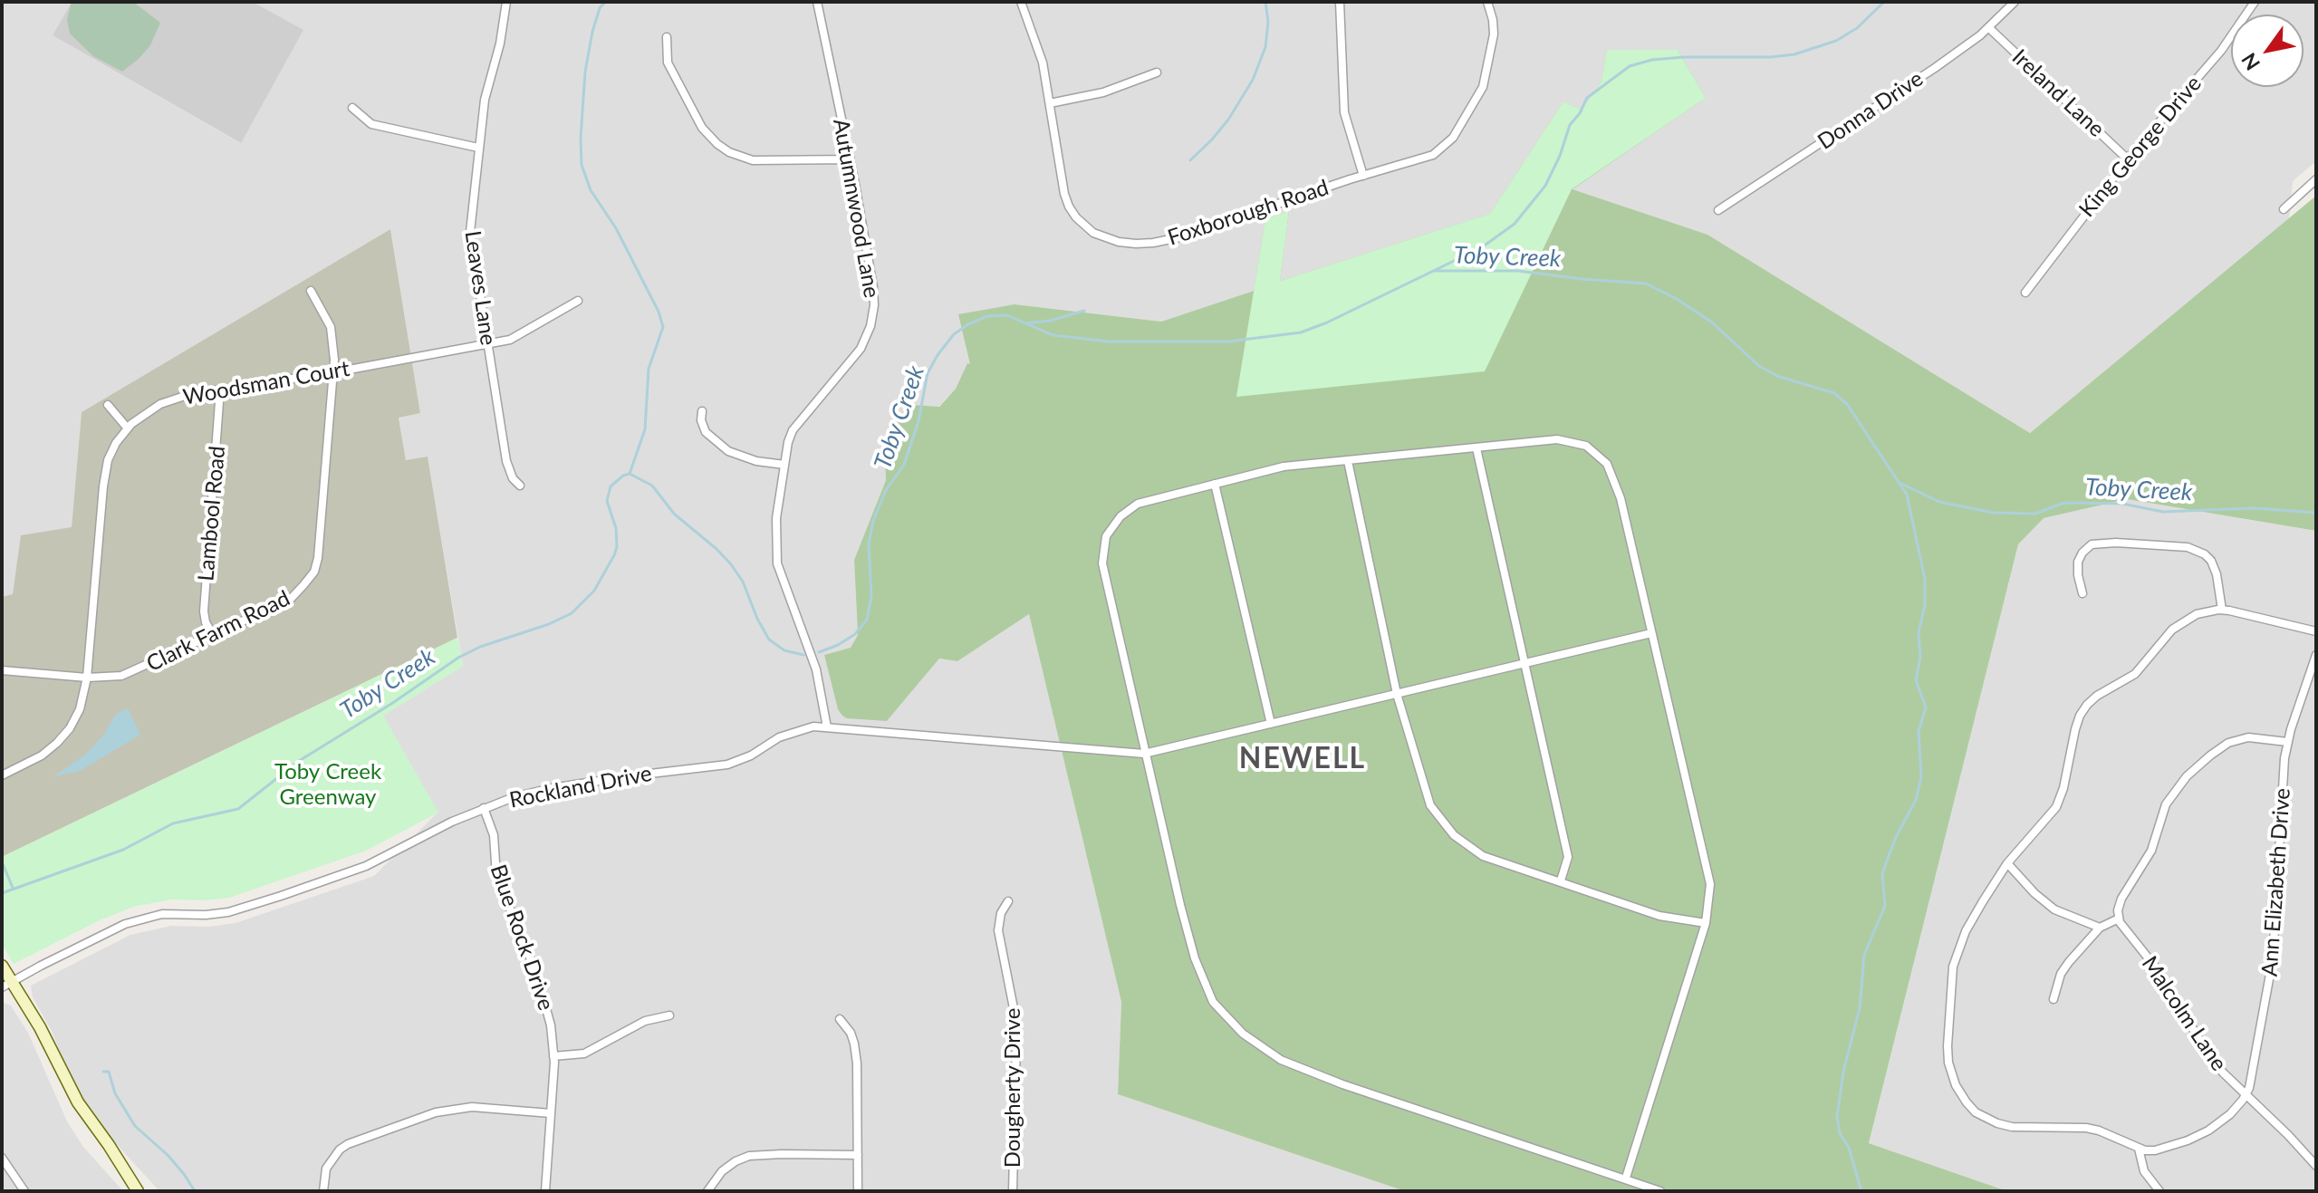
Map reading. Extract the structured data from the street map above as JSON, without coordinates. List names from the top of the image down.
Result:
{
  "streets": {
    "street": [
      "Ireland Lane",
      "Donna Drive",
      "King George Drive",
      "Autumnwood Lane",
      "Foxborough Road",
      "Leaves Lane",
      "Woodsman Court",
      "Lambool Road",
      "Clark Farm Road",
      "Rockland Drive",
      "Ann Elizabeth Drive",
      "Blue Rock Drive",
      "Malcolm Lane",
      "Dougherty Drive"
    ]
  },
  "crossings": [
    ["Ireland Lane", "Donna Drive"],
    ["Ireland Lane", "King George Drive"],
    ["Autumnwood Lane", "Rockland Drive"],
    ["Leaves Lane", "Woodsman Court"],
    ["Woodsman Court", "Lambool Road"],
    ["Woodsman Court", "Clark Farm Road"],
    ["Lambool Road", "Clark Farm Road"],
    ["Rockland Drive", "Blue Rock Drive"],
    ["Ann Elizabeth Drive", "Malcolm Lane"]
  ],
  "districts": ["NEWELL"],
  "water": ["Toby Creek"],
  "parks": ["Toby Creek Greenway"],
  "north": "bottom left"
}
